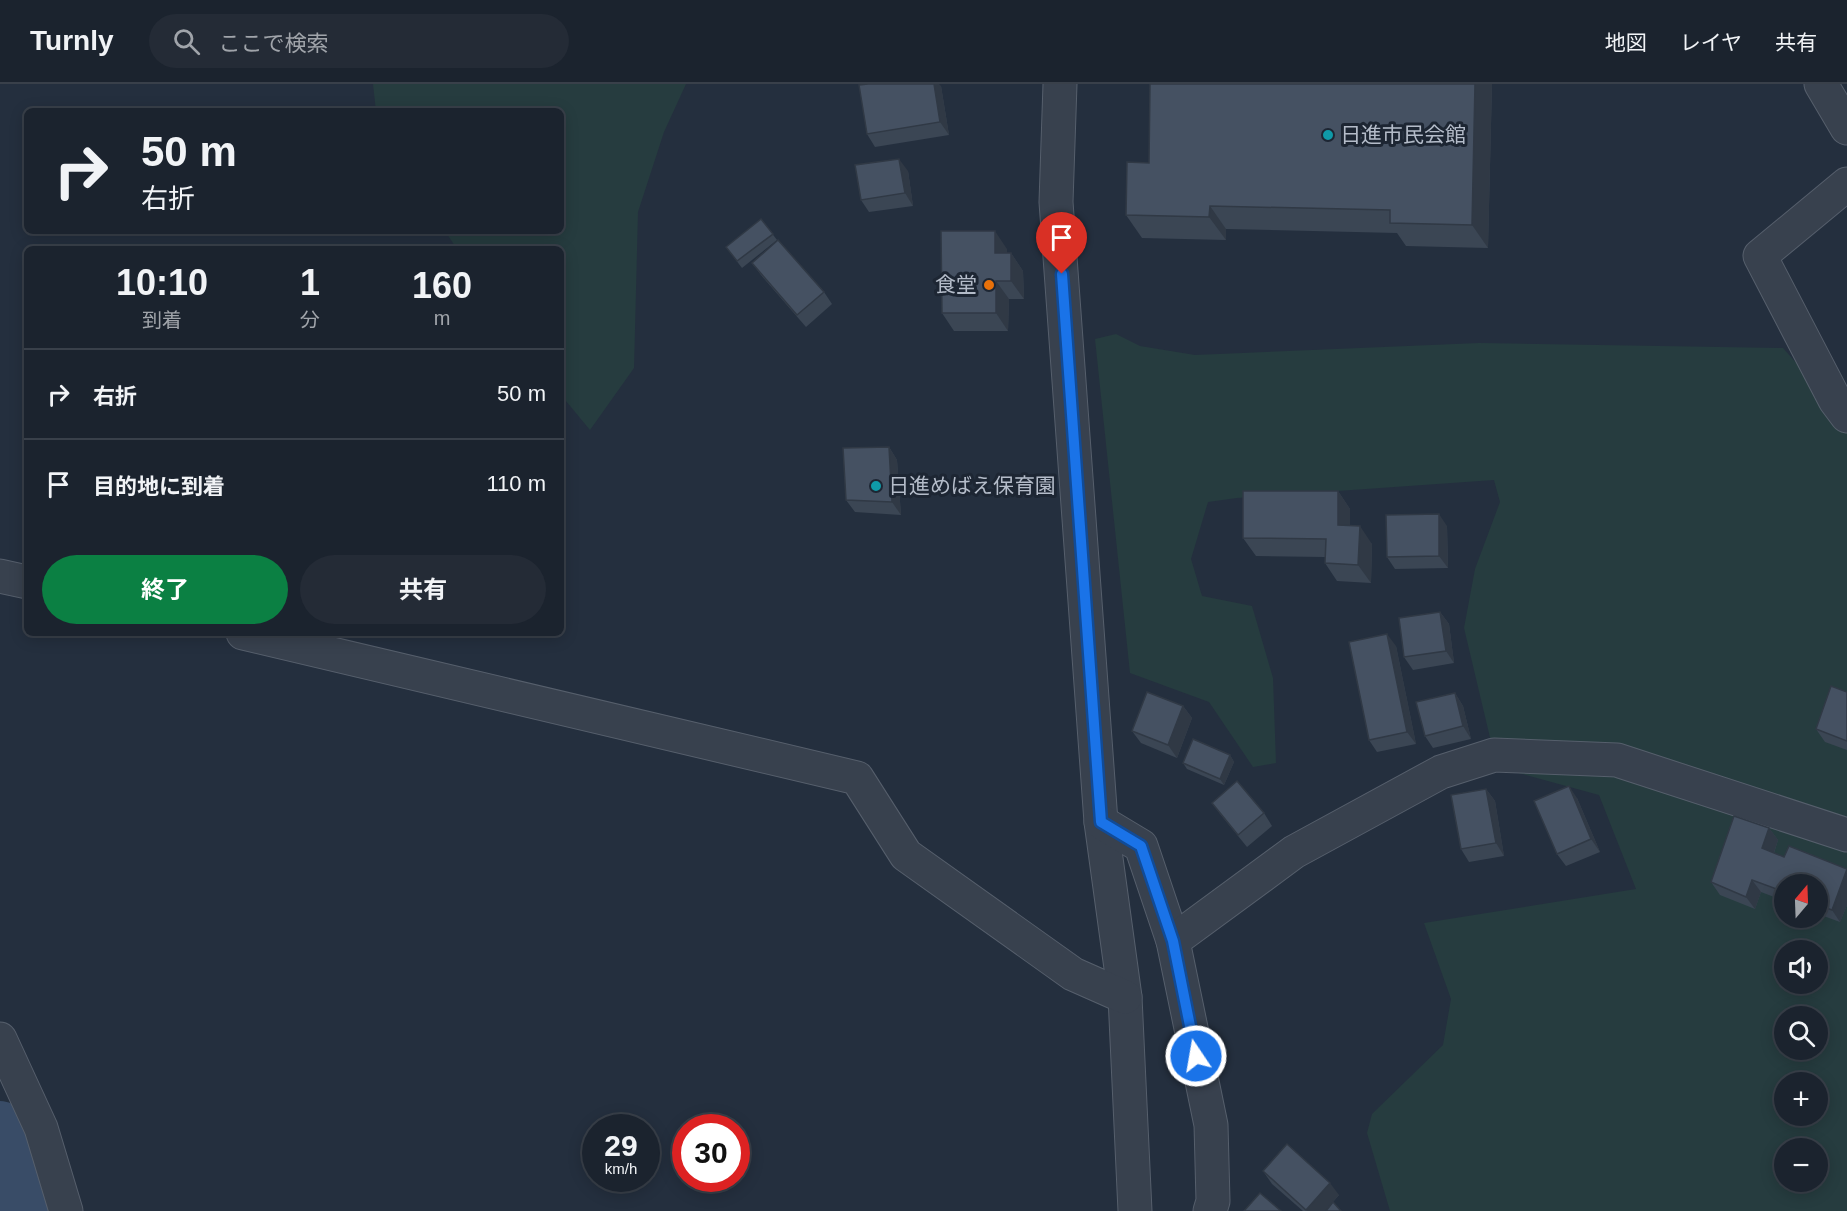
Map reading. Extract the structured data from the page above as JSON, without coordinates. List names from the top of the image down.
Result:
{
  "places": ["日進市民会館", "食堂", "日進めばえ保育園"],
  "north": "top",
  "page": {
    "header": "Turnly",
    "search": "ここで検索",
    "nav": ["地図", "レイヤ", "共有"],
    "turn": ["50 m", "右折"],
    "eta": [
      "10:10",
      "到着",
      "1",
      "分",
      "160",
      "m"
    ],
    "list": [
      {
        "name": "右折",
        "value": "50 m"
      },
      {
        "name": "目的地に到着",
        "value": "110 m"
      }
    ],
    "buttons": ["終了", "共有"],
    "map_buttons": ["+", "−"],
    "speed": "29 km/h",
    "limit": "30"
  }
}
